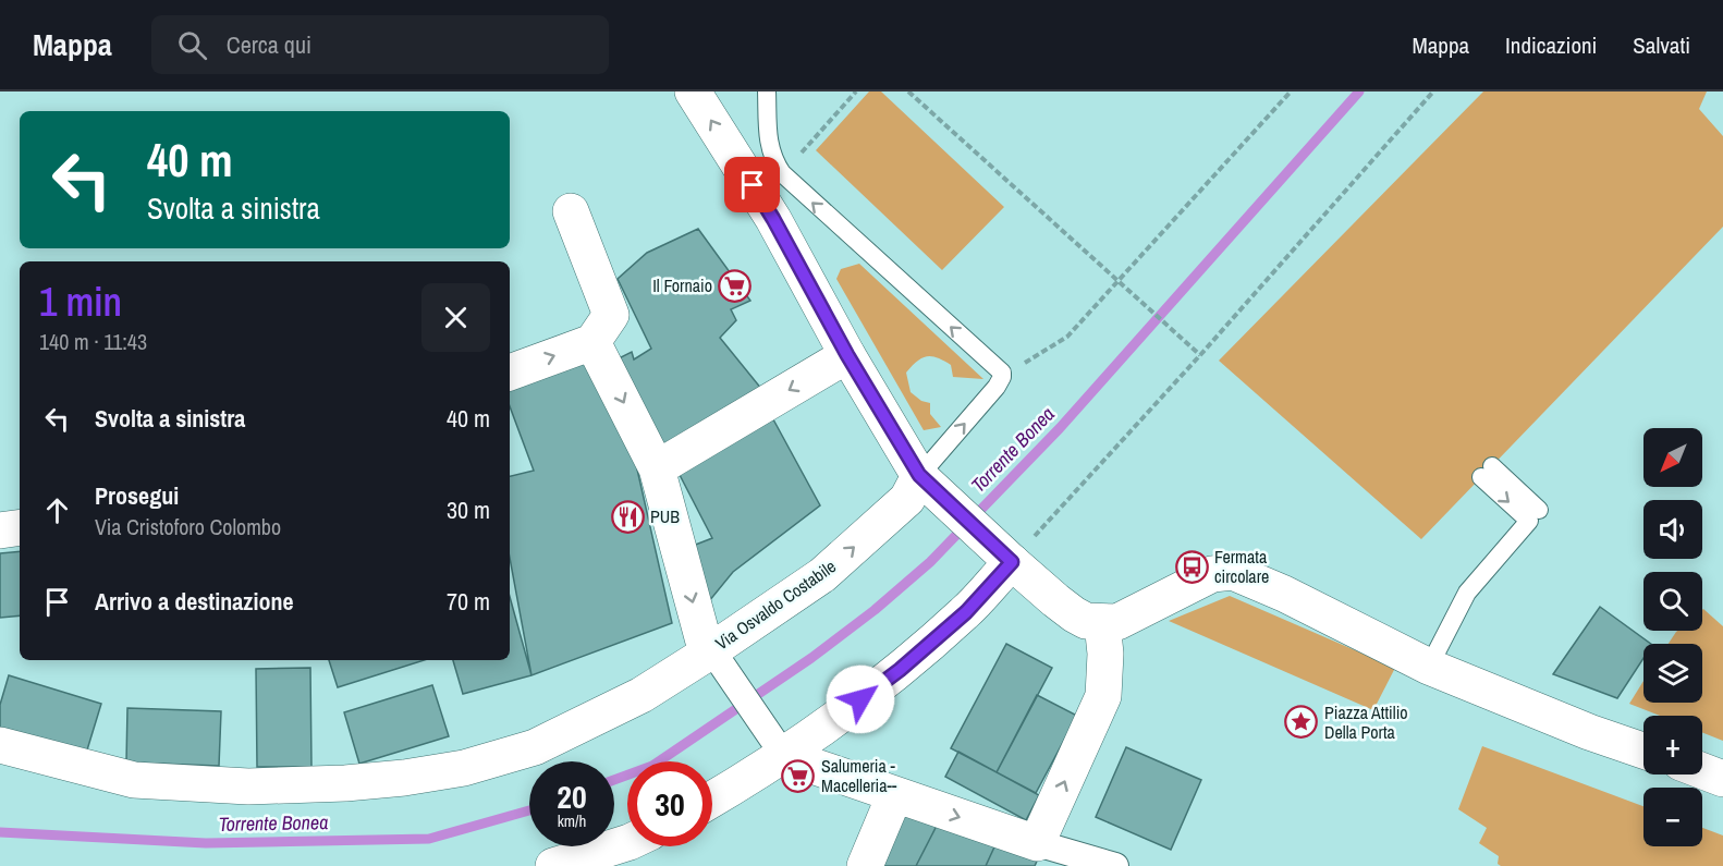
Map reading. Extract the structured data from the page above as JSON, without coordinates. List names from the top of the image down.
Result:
{
  "streets": {
    "street": ["Via Osvaldo Costabile"]
  },
  "water": ["Torrente Bonea"],
  "places": {
    "supermarket": ["Il Fornaio", "Salumeria - Macelleria--"],
    "restaurant": ["PUB"],
    "bus stop": ["Fermata circolare"],
    "place": ["Piazza Attilio Della Porta"]
  },
  "north": "bottom left",
  "page": {
    "header": "Mappa",
    "search": "Cerca qui",
    "nav": ["Mappa", "Indicazioni", "Salvati"],
    "turn": ["40 m", "Svolta a sinistra"],
    "heading": ["1 min", "140 m · 11:43"],
    "list": [
      {
        "name": "Svolta a sinistra",
        "value": "40 m"
      },
      {
        "name": "Prosegui",
        "note": "Via Cristoforo Colombo",
        "value": "30 m"
      },
      {
        "name": "Arrivo a destinazione",
        "value": "70 m"
      }
    ],
    "map_buttons": ["+", "−"],
    "speed": "20 km/h",
    "limit": "30"
  }
}
